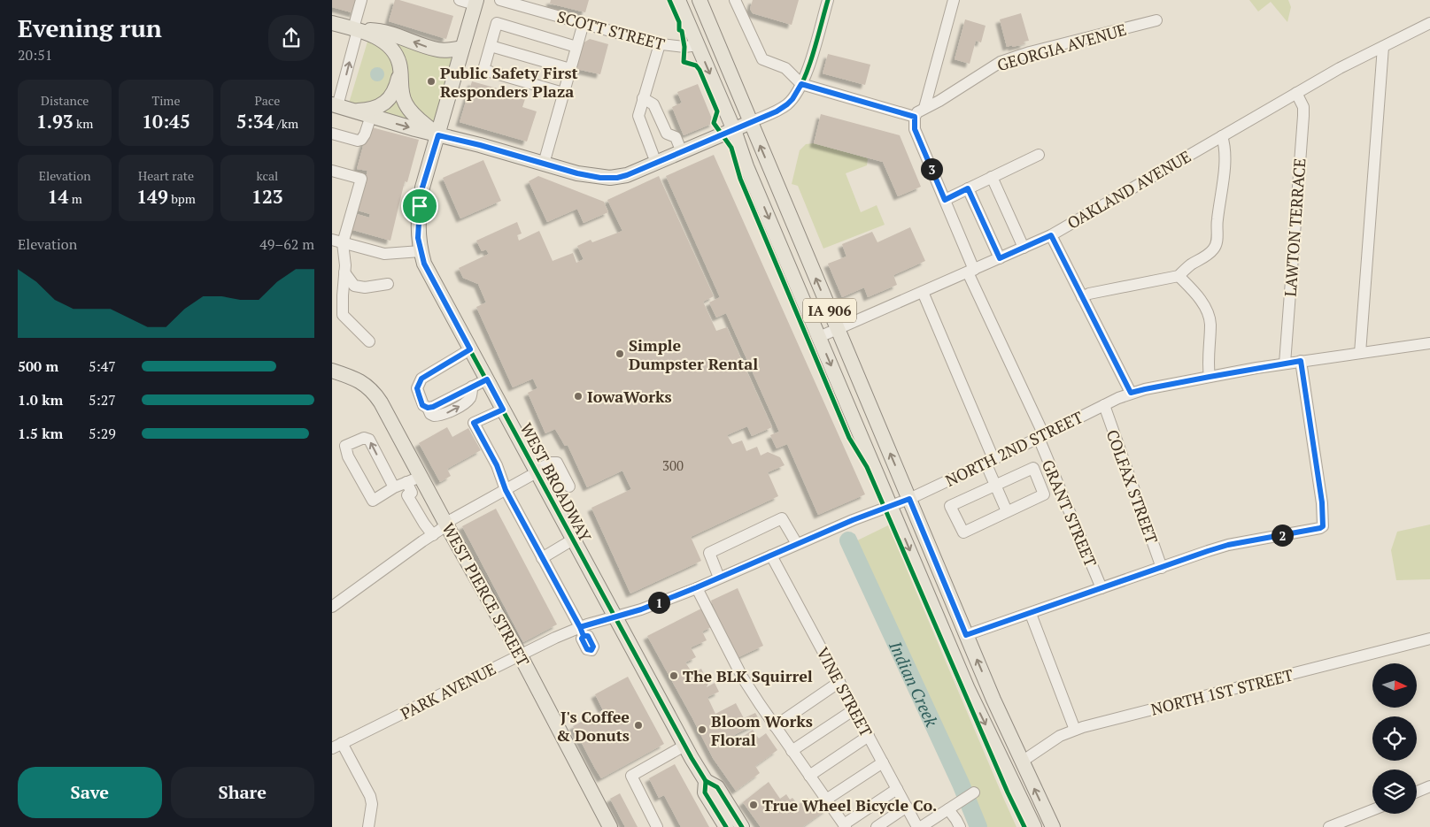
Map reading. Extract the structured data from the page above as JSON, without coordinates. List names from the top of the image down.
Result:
{
  "streets": {
    "main road": ["IA 906", "WEST BROADWAY", "WEST PIERCE STREET"],
    "street": [
      "SCOTT STREET",
      "GEORGIA AVENUE",
      "OAKLAND AVENUE",
      "LAWTON TERRACE",
      "NORTH 2ND STREET",
      "COLFAX STREET",
      "GRANT STREET",
      "PARK AVENUE",
      "VINE STREET",
      "NORTH 1ST STREET"
    ]
  },
  "crossings": [
    ["SCOTT STREET", "IA 906"],
    ["GEORGIA AVENUE", "GRANT STREET"],
    ["OAKLAND AVENUE", "LAWTON TERRACE"],
    ["OAKLAND AVENUE", "IA 906"],
    ["OAKLAND AVENUE", "GRANT STREET"],
    ["LAWTON TERRACE", "NORTH 2ND STREET"],
    ["IA 906", "NORTH 2ND STREET"],
    ["IA 906", "NORTH 1ST STREET"],
    ["NORTH 2ND STREET", "WEST BROADWAY"],
    ["NORTH 2ND STREET", "COLFAX STREET"],
    ["NORTH 2ND STREET", "GRANT STREET"],
    ["NORTH 2ND STREET", "PARK AVENUE"],
    ["NORTH 2ND STREET", "VINE STREET"],
    ["WEST BROADWAY", "PARK AVENUE"],
    ["WEST PIERCE STREET", "PARK AVENUE"]
  ],
  "water": ["Indian Creek"],
  "places": [
    "Public Safety First Responders Plaza",
    "Simple Dumpster Rental",
    "IowaWorks",
    "The BLK Squirrel",
    "J's Coffee & Donuts",
    "Bloom Works Floral",
    "True Wheel Bicycle Co."
  ],
  "house_numbers": ["300"],
  "north": "right",
  "page": {
    "heading": ["Evening run", "20:51"],
    "stats": [
      ["Distance", "1.93 km"],
      ["Time", "10:45"],
      ["Pace", "5:34 /km"],
      ["Elevation", "14 m"],
      ["Heart rate", "149 bpm"],
      ["kcal", "123"]
    ],
    "pins": ["3", "2", "1"],
    "chart": ["Elevation", "49–62 m"],
    "list": [
      {
        "name": "500 m",
        "note": "5:47"
      },
      {
        "name": "1.0 km",
        "note": "5:27"
      },
      {
        "name": "1.5 km",
        "note": "5:29"
      }
    ],
    "buttons": ["Save", "Share"]
  }
}
